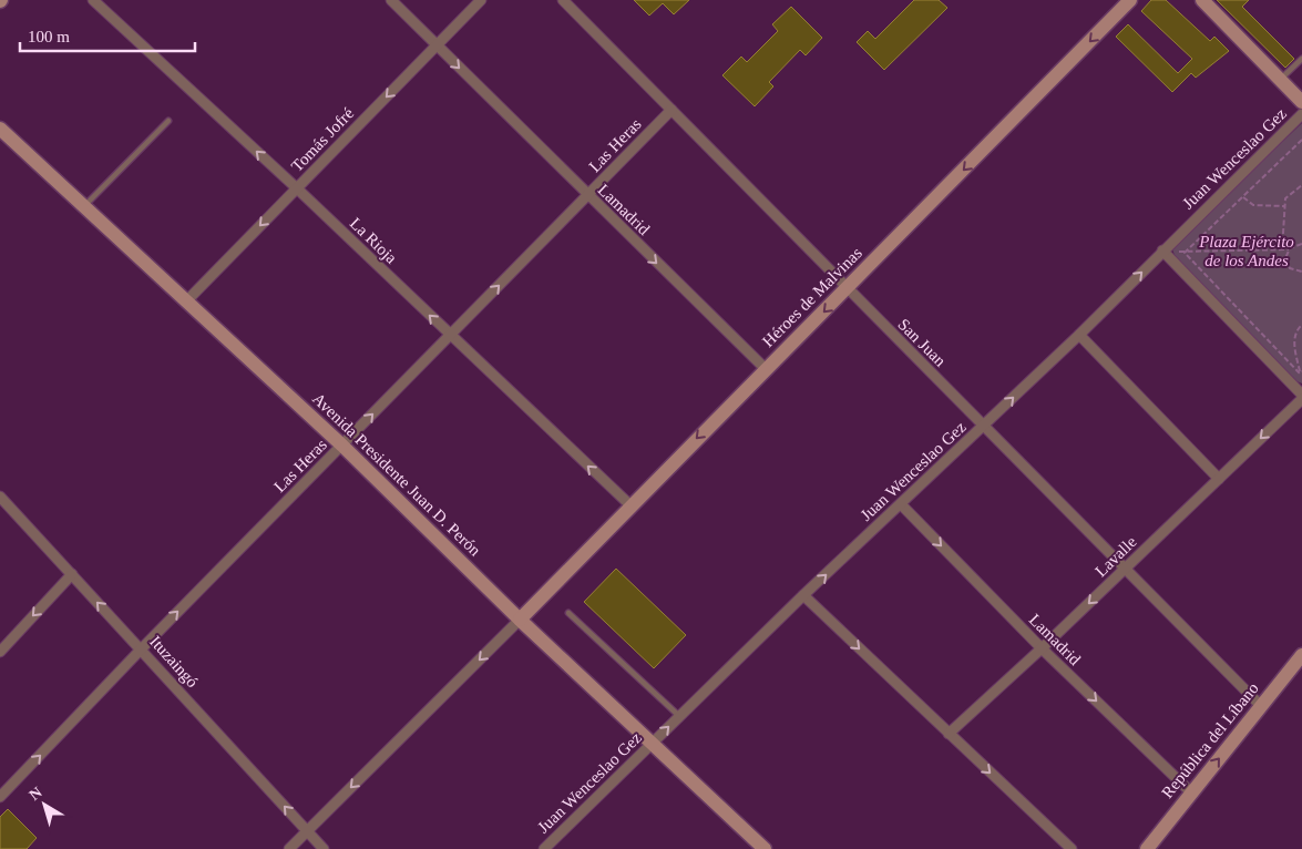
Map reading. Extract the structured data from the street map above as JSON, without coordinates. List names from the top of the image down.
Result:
{
  "streets": {
    "main road": ["Héroes de Malvinas", "Avenida Presidente Juan D. Perón", "República del Líbano"],
    "street": [
      "Tomás Jofré",
      "Las Heras",
      "Juan Wenceslao Gez",
      "Lamadrid",
      "La Rioja",
      "San Juan",
      "Lavalle",
      "Ituzaingó"
    ]
  },
  "crossings": [
    ["Tomás Jofré", "Lamadrid"],
    ["Tomás Jofré", "La Rioja"],
    ["Tomás Jofré", "Avenida Presidente Juan D. Perón"],
    ["Las Heras", "Lamadrid"],
    ["Las Heras", "La Rioja"],
    ["Las Heras", "San Juan"],
    ["Las Heras", "Avenida Presidente Juan D. Perón"],
    ["Las Heras", "Ituzaingó"],
    ["Juan Wenceslao Gez", "Lamadrid"],
    ["Juan Wenceslao Gez", "San Juan"],
    ["Juan Wenceslao Gez", "Avenida Presidente Juan D. Perón"],
    ["Lamadrid", "Héroes de Malvinas"],
    ["Lamadrid", "Lavalle"],
    ["Lamadrid", "República del Líbano"],
    ["La Rioja", "Héroes de Malvinas"],
    ["Héroes de Malvinas", "San Juan"],
    ["Héroes de Malvinas", "Avenida Presidente Juan D. Perón"],
    ["San Juan", "Lavalle"],
    ["San Juan", "República del Líbano"]
  ],
  "one_way": [
    "Tomás Jofré",
    "Las Heras",
    "Juan Wenceslao Gez",
    "Lamadrid",
    "La Rioja",
    "Héroes de Malvinas",
    "Lavalle",
    "Ituzaingó",
    "República del Líbano"
  ],
  "parks": ["Plaza Ejército de los Andes"],
  "scale_bar": "100 m",
  "north": "top left"
}
